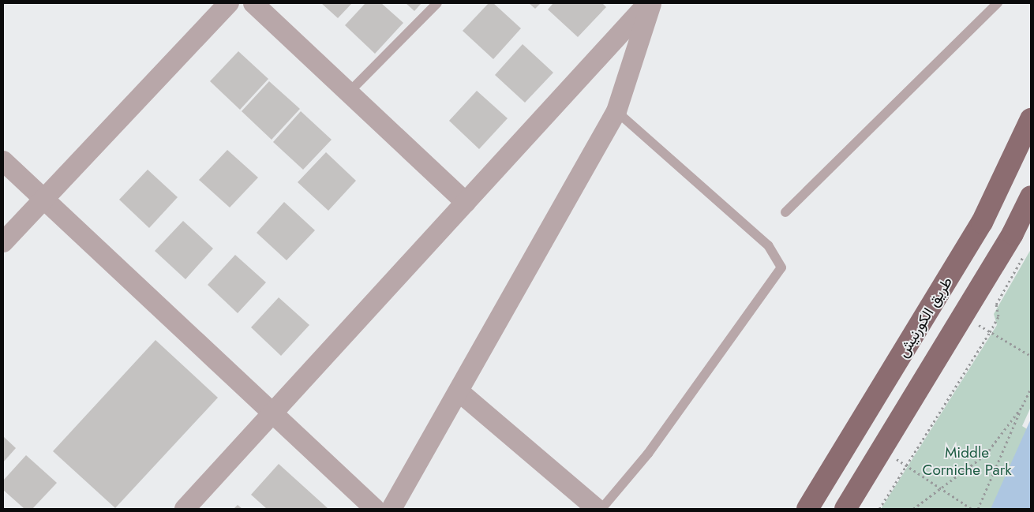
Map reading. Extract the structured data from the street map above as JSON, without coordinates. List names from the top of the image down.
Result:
{
  "streets": {
    "main road": ["طريق الكورنيش"]
  },
  "parks": ["Middle Corniche Park"]
}
